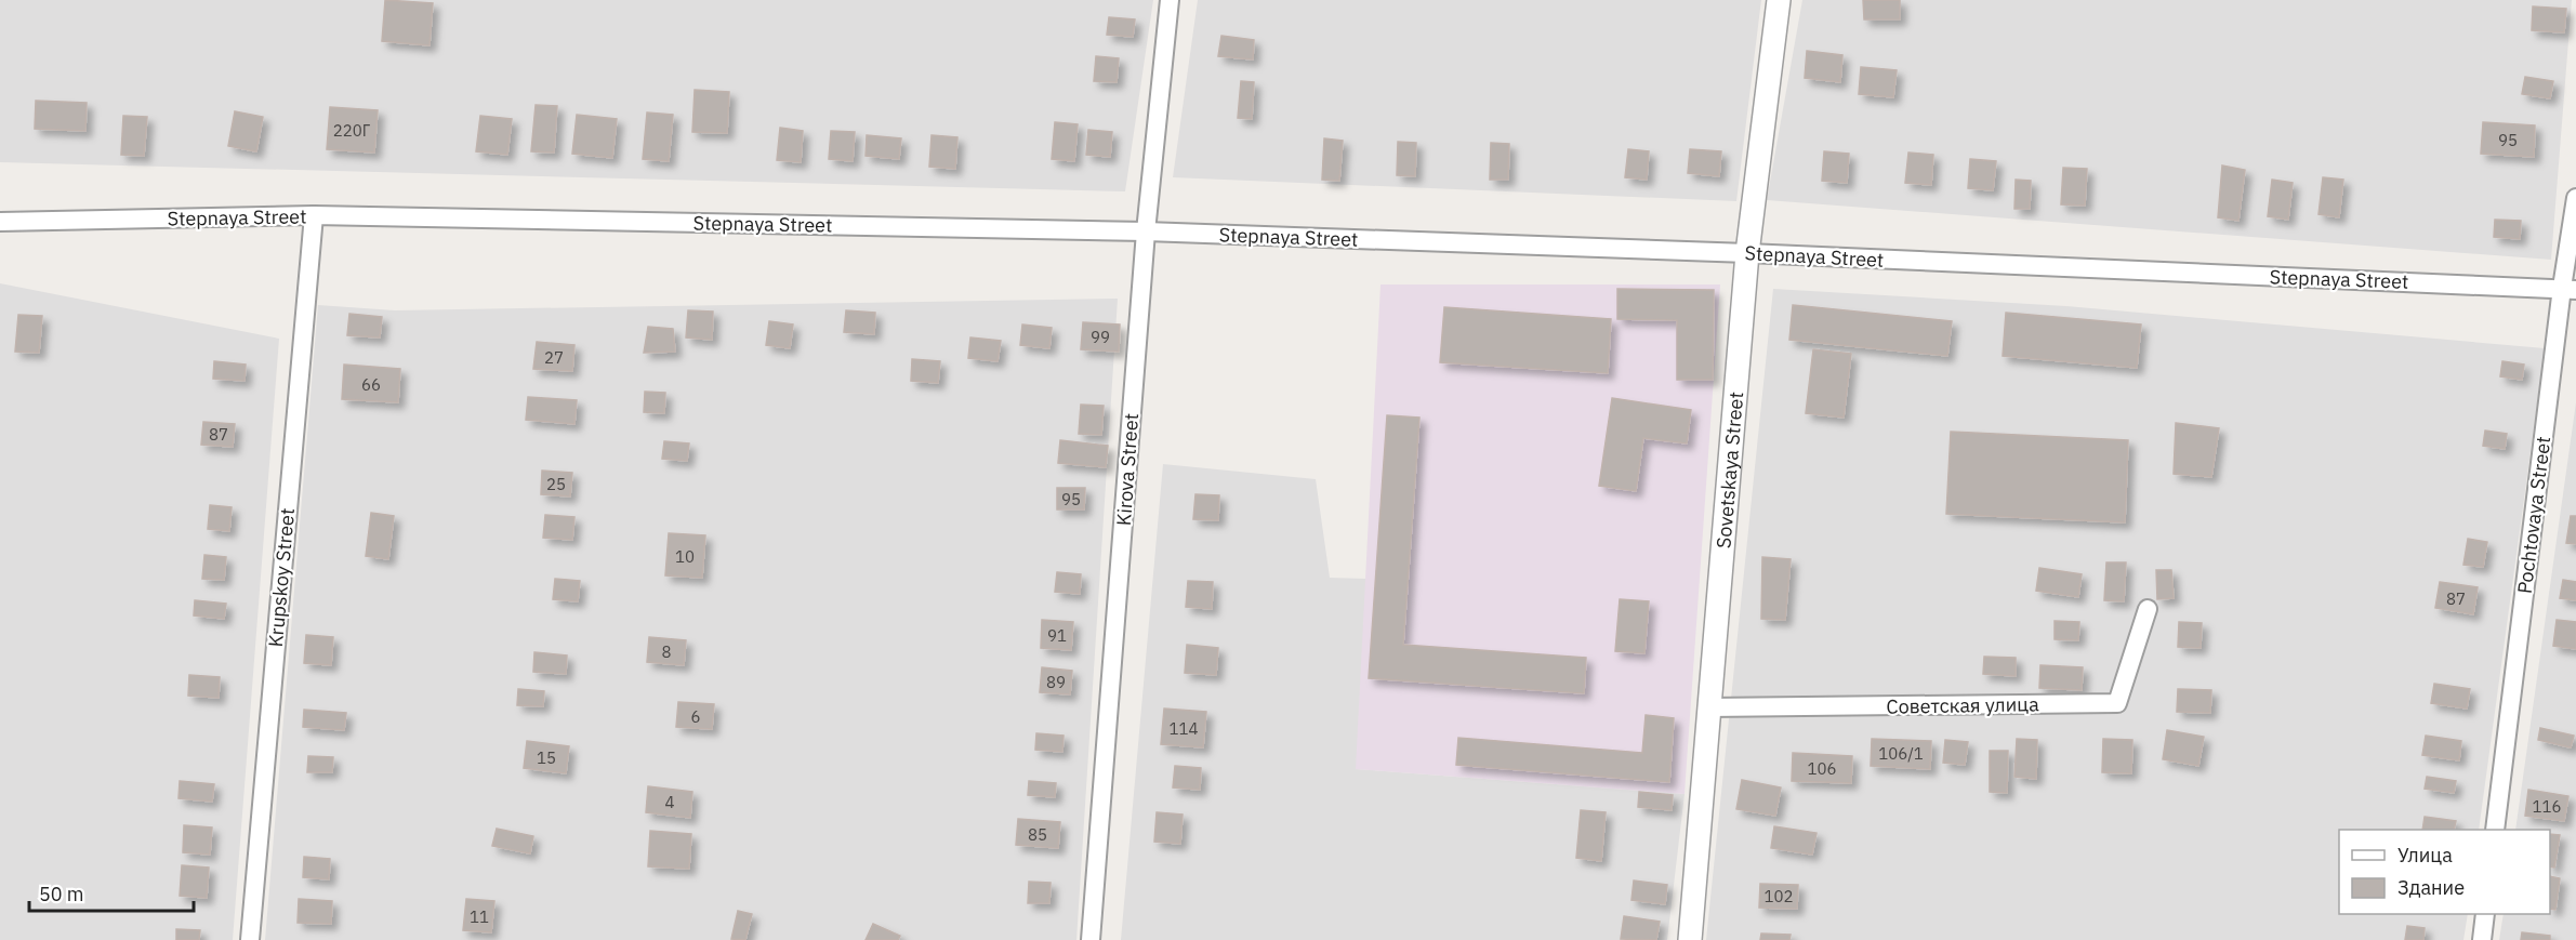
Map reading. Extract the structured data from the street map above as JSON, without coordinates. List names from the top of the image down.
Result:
{
  "streets": {
    "street": [
      "Stepnaya Street",
      "Kirova Street",
      "Sovetskaya Street",
      "Pochtovaya Street",
      "Krupskoy Street",
      "Советская улица"
    ]
  },
  "crossings": [
    ["Stepnaya Street", "Kirova Street"],
    ["Stepnaya Street", "Sovetskaya Street"],
    ["Stepnaya Street", "Pochtovaya Street"],
    ["Stepnaya Street", "Krupskoy Street"],
    ["Sovetskaya Street", "Советская улица"]
  ],
  "house_numbers": [
    "220Г",
    "95",
    "99",
    "27",
    "66",
    "87",
    "25",
    "95",
    "10",
    "87",
    "91",
    "8",
    "89",
    "6",
    "114",
    "106/1",
    "15",
    "106",
    "4",
    "116",
    "85",
    "102",
    "11"
  ],
  "legend": ["Улица", "Здание"],
  "scale_bar": "50 m"
}
